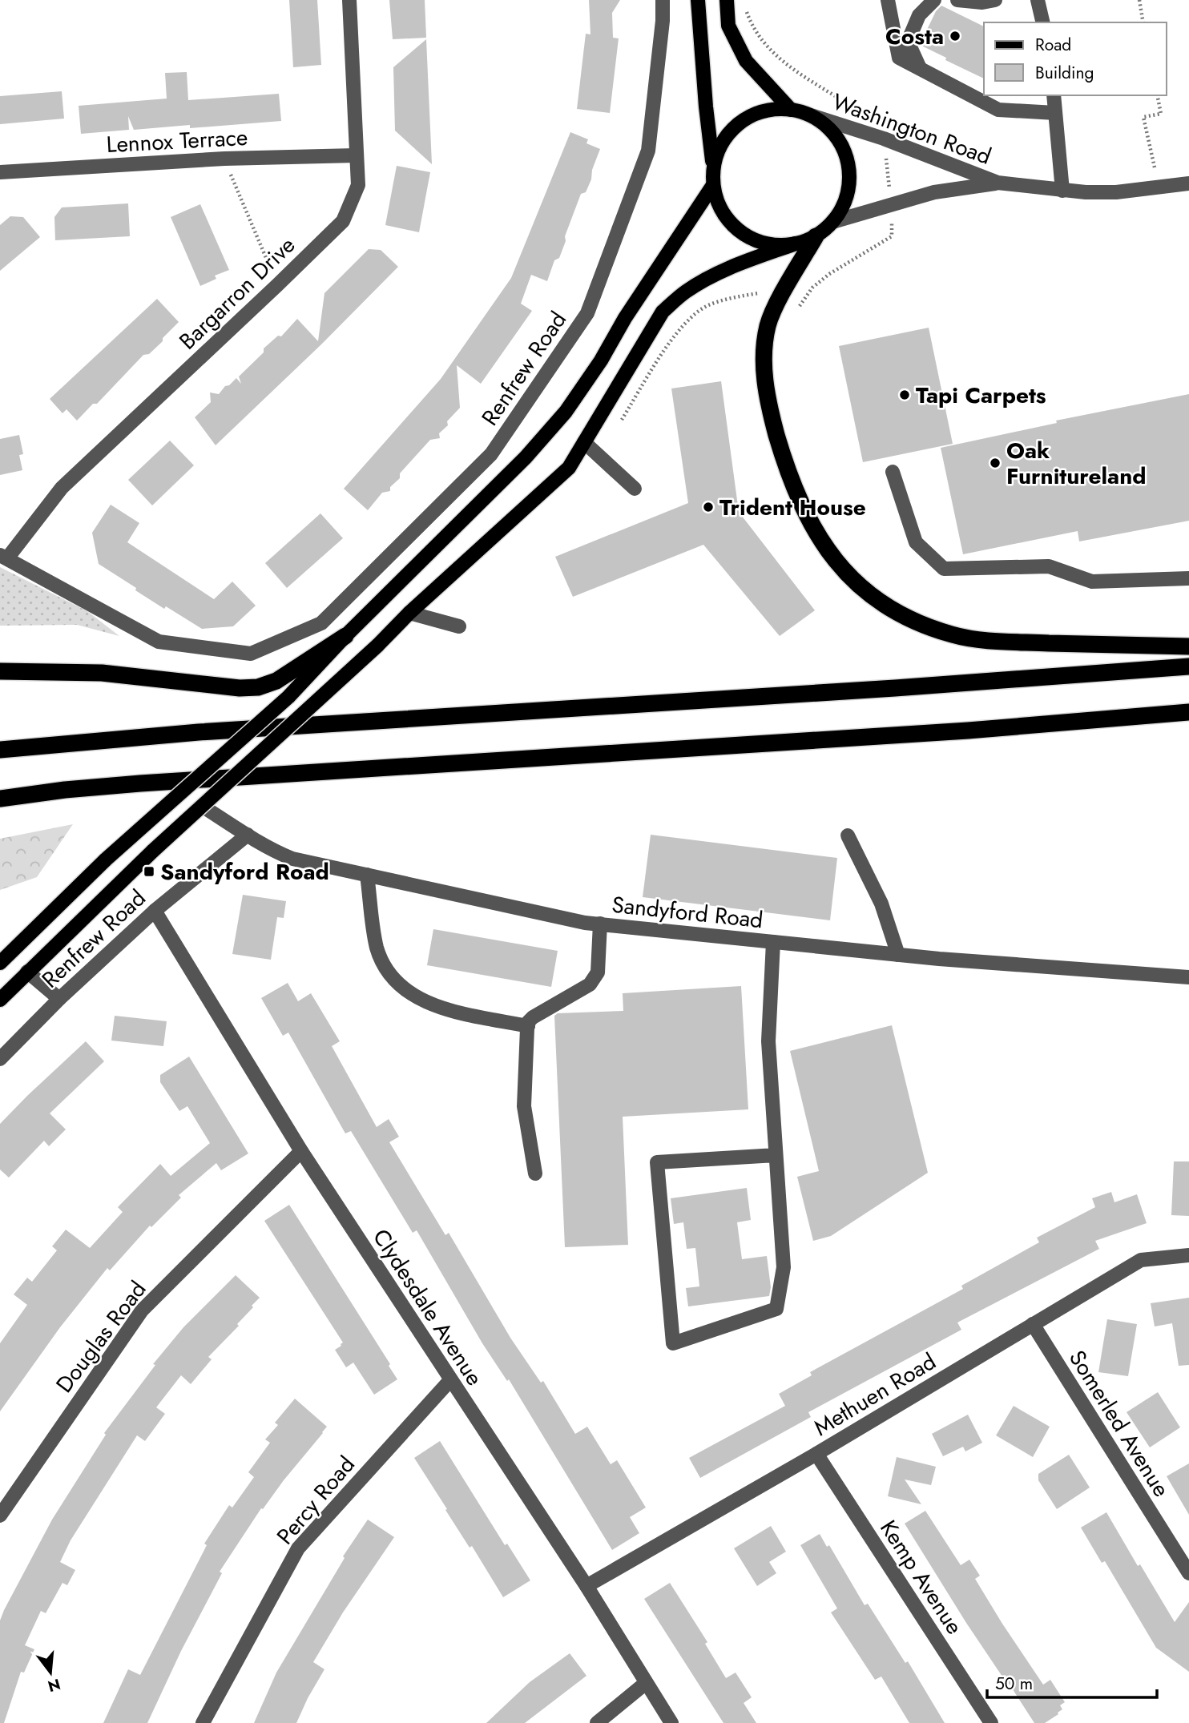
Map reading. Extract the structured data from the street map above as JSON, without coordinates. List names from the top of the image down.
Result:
{
  "streets": {
    "street": [
      "Washington Road",
      "Lennox Terrace",
      "Bargarron Drive",
      "Renfrew Road",
      "Sandyford Road",
      "Clydesdale Avenue",
      "Douglas Road",
      "Methuen Road",
      "Somerled Avenue",
      "Percy Road",
      "Kemp Avenue"
    ]
  },
  "crossings": [
    ["Lennox Terrace", "Bargarron Drive"],
    ["Bargarron Drive", "Renfrew Road"],
    ["Renfrew Road", "Sandyford Road"],
    ["Renfrew Road", "Clydesdale Avenue"],
    ["Clydesdale Avenue", "Douglas Road"],
    ["Clydesdale Avenue", "Methuen Road"],
    ["Clydesdale Avenue", "Percy Road"],
    ["Methuen Road", "Somerled Avenue"],
    ["Methuen Road", "Kemp Avenue"]
  ],
  "places": {
    "other": [
      "Costa",
      "Tapi Carpets",
      "Oak Furnitureland",
      "Trident House"
    ],
    "transit": ["Sandyford Road"]
  },
  "legend": ["Road", "Building"],
  "scale_bar": "50 m",
  "north": "bottom"
}
